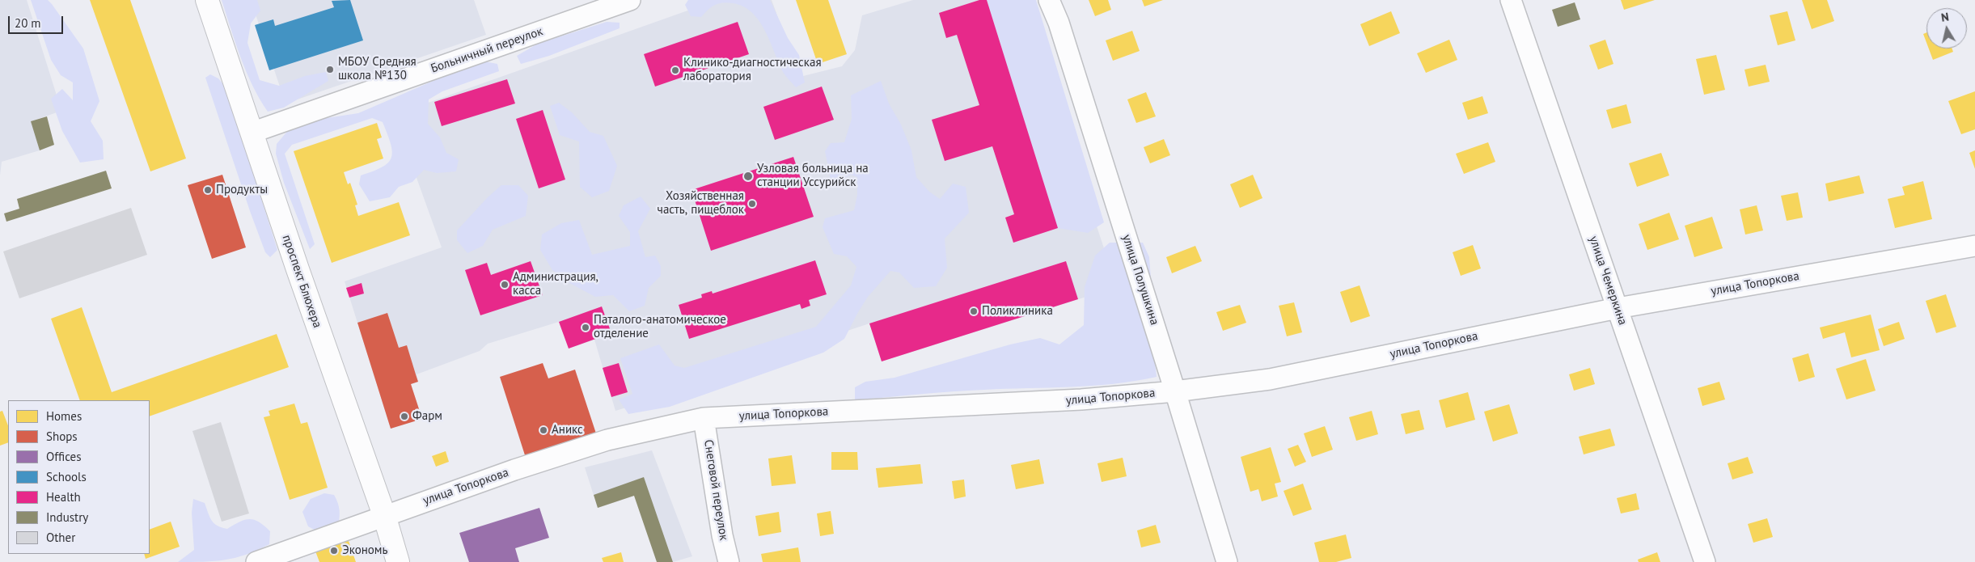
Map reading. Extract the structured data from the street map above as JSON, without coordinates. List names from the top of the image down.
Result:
{
  "streets": {
    "main road": ["проспект Блюхера"],
    "street": [
      "Больничный переулок",
      "улица Полушкина",
      "улица Чемеркина",
      "улица Топоркова",
      "Снеговой переулок"
    ]
  },
  "crossings": [
    ["Больничный переулок", "проспект Блюхера"],
    ["улица Полушкина", "улица Топоркова"],
    ["улица Чемеркина", "улица Топоркова"],
    ["проспект Блюхера", "улица Топоркова"],
    ["улица Топоркова", "Снеговой переулок"]
  ],
  "places": [
    "МБОУ Средняя школа №130",
    "Клинико-диагностическая лаборатория",
    "Узловая больница на станции Уссурийск",
    "Продукты",
    "Хозяйственная часть, пищеблок",
    "Администрация, касса",
    "Поликлиника",
    "Паталого-анатомическое отделение",
    "Фарм",
    "Аникс",
    "Экономь"
  ],
  "legend": [
    "Homes",
    "Shops",
    "Offices",
    "Schools",
    "Health",
    "Industry",
    "Other"
  ],
  "scale_bar": "20 m",
  "north": "top"
}
